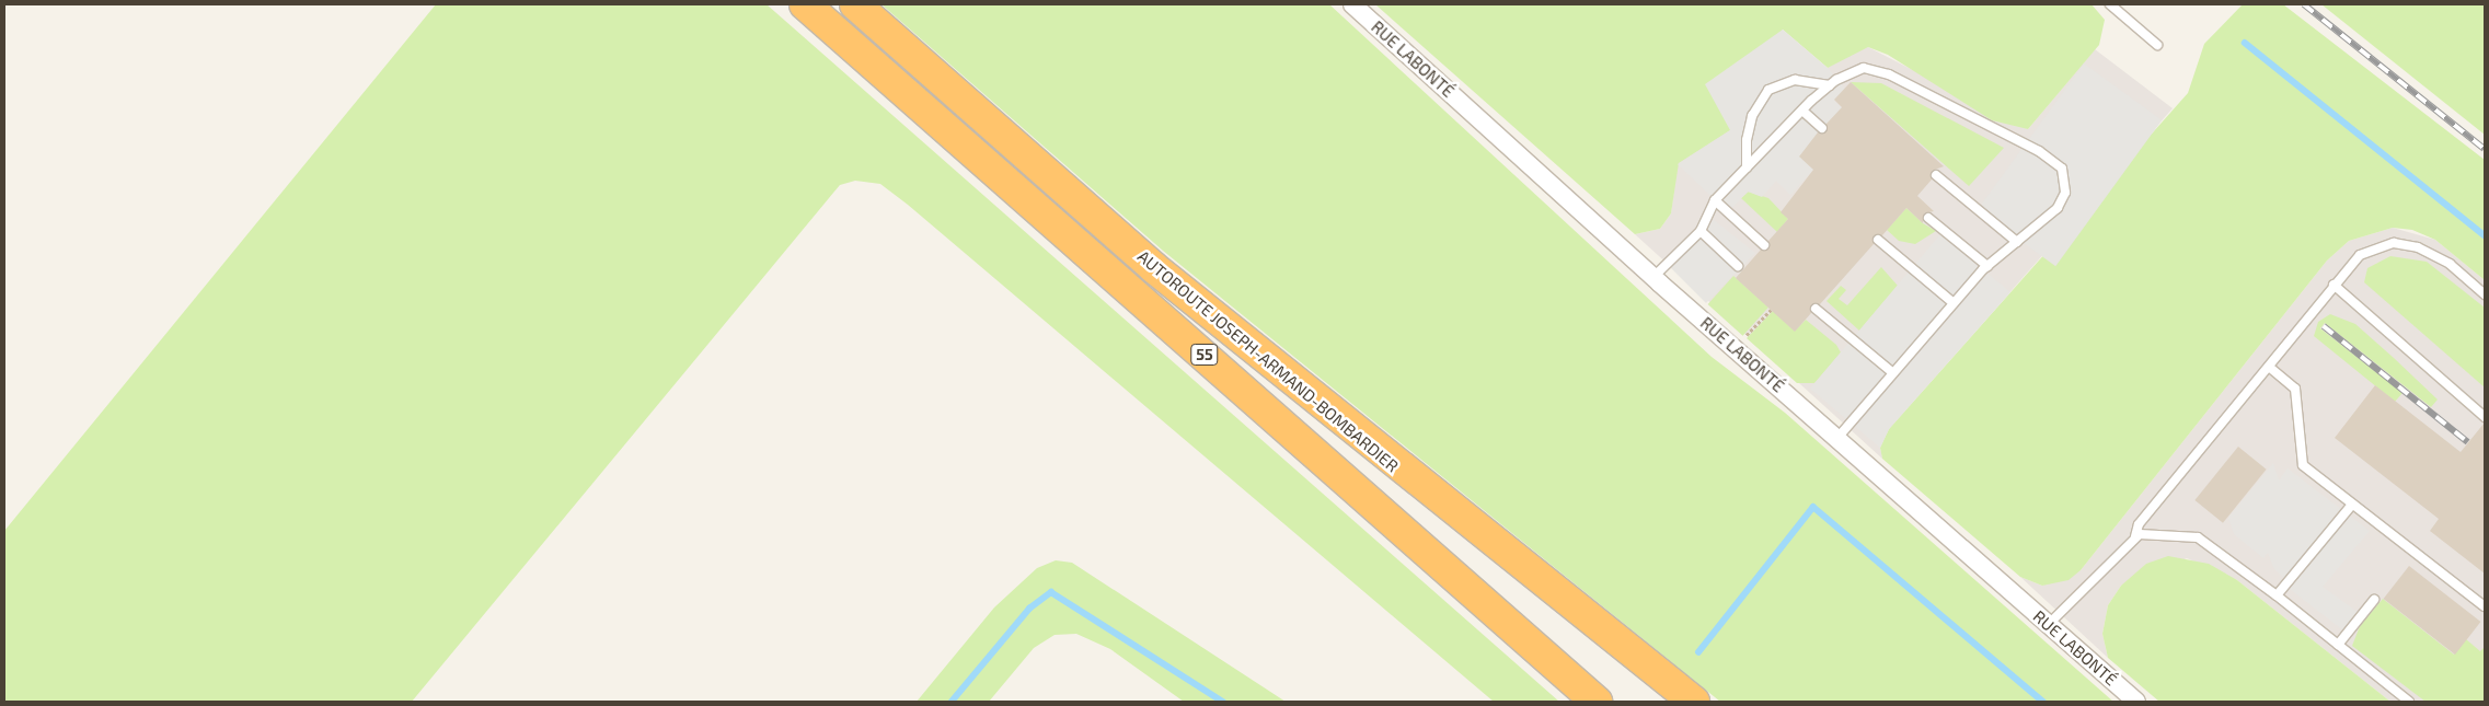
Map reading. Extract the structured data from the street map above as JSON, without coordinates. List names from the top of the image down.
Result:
{
  "streets": {
    "highway": ["55", "AUTOROUTE JOSEPH-ARMAND-BOMBARDIER"],
    "street": ["RUE LABONTÉ"]
  }
}
